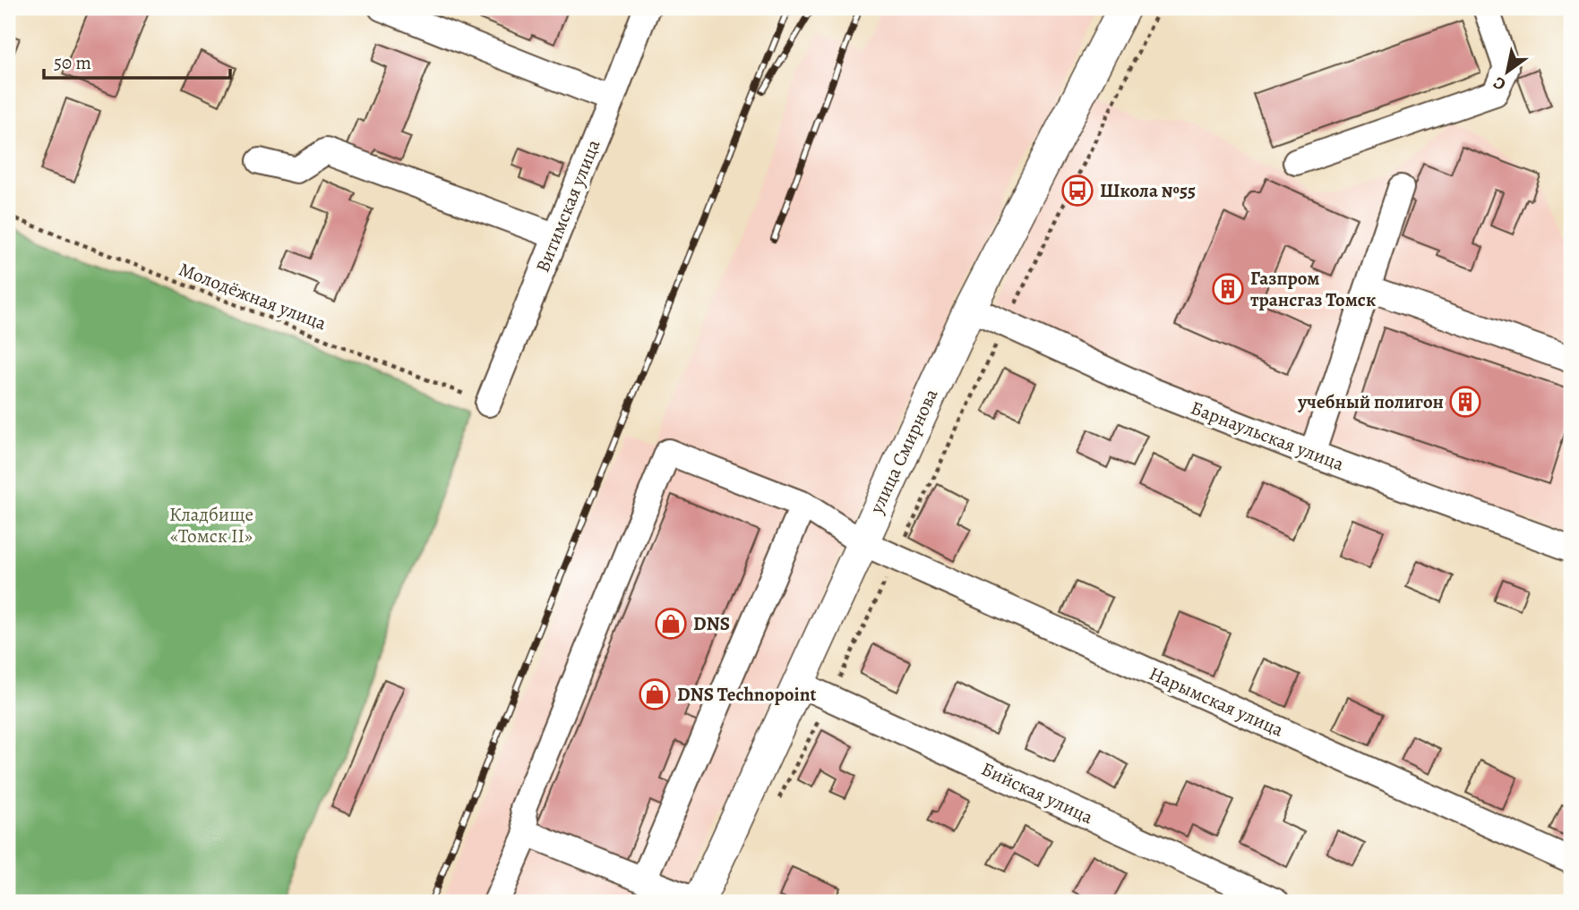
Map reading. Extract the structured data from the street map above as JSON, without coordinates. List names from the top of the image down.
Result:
{
  "streets": {
    "main road": ["улица Смирнова"],
    "street": [
      "Витимская улица",
      "Барнаульская улица",
      "Нарымская улица",
      "Бийская улица"
    ],
    "path": ["Молодёжная улица"]
  },
  "crossings": [
    ["Витимская улица", "Молодёжная улица"],
    ["Барнаульская улица", "улица Смирнова"],
    ["улица Смирнова", "Нарымская улица"],
    ["улица Смирнова", "Бийская улица"]
  ],
  "parks": ["Кладбище «Томск II»"],
  "places": {
    "bus stop": ["Школа №55"],
    "building": ["Газпром трансгаз Томск", "учебный полигон"],
    "shop": ["DNS", "DNS Technopoint"]
  },
  "scale_bar": "50 m",
  "north": "bottom left"
}
